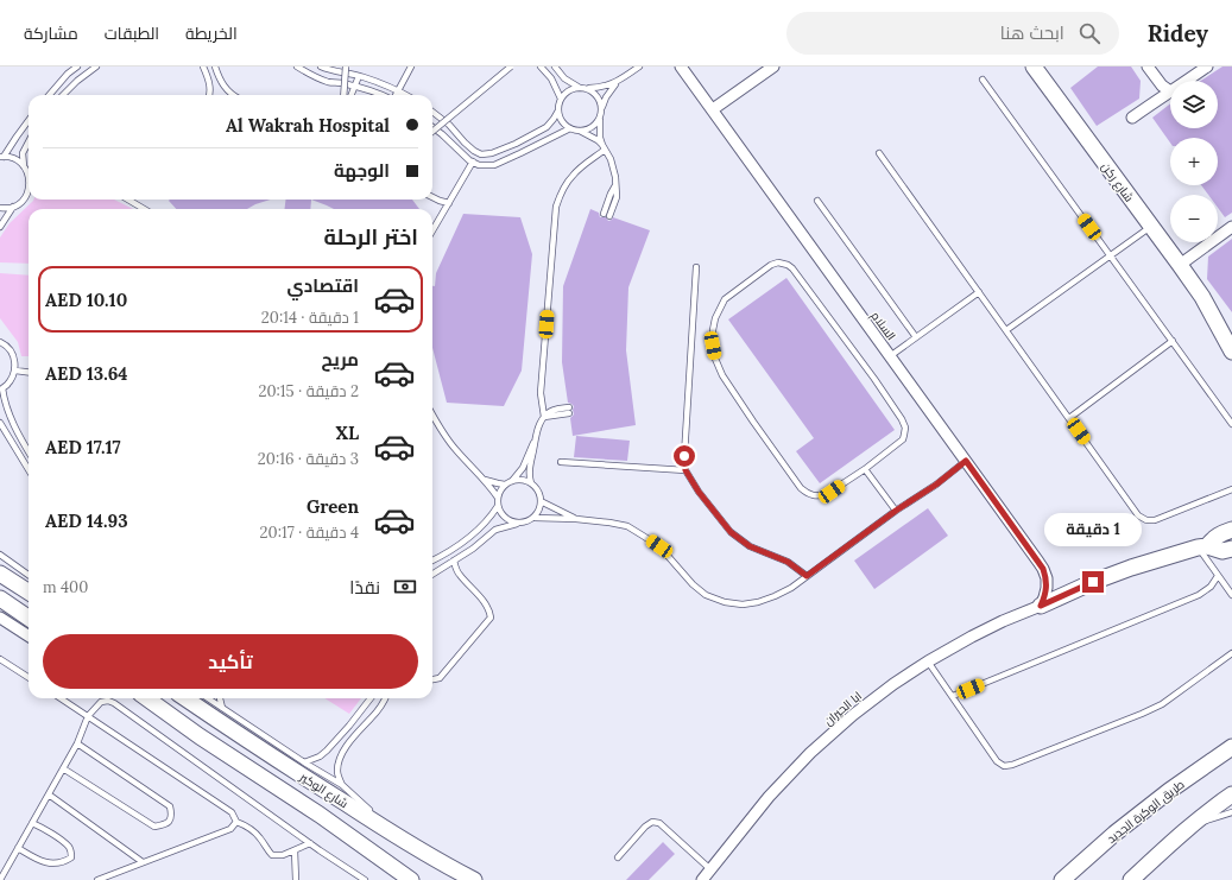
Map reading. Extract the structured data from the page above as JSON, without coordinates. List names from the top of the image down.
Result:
{
  "streets": {
    "street": [
      "شارع ركن",
      "السلام",
      "ابا الحيران",
      "شارع الوكير",
      "طريق الوكرة الجديد"
    ]
  },
  "crossings": [
    ["السلام", "ابا الحيران"]
  ],
  "page": {
    "header": "Ridey",
    "search": "ابحث هنا",
    "nav": ["الخريطة", "الطبقات", "مشاركة"],
    "map_buttons": ["+", "−"],
    "banner": ["Al Wakrah Hospital", "الوجهة"],
    "heading": "اختر الرحلة",
    "list": [
      {
        "name": "اقتصادي",
        "note": "1 دقيقة · 20:14",
        "value": "AED 10.10"
      },
      {
        "name": "مريح",
        "note": "2 دقيقة · 20:15",
        "value": "AED 13.64"
      },
      {
        "name": "XL",
        "note": "3 دقيقة · 20:16",
        "value": "AED 17.17"
      },
      {
        "name": "Green",
        "note": "4 دقيقة · 20:17",
        "value": "AED 14.93"
      }
    ],
    "bubble": "1 دقيقة",
    "pay": ["نقدًا", "400 m"],
    "buttons": "تأكيد"
  }
}
